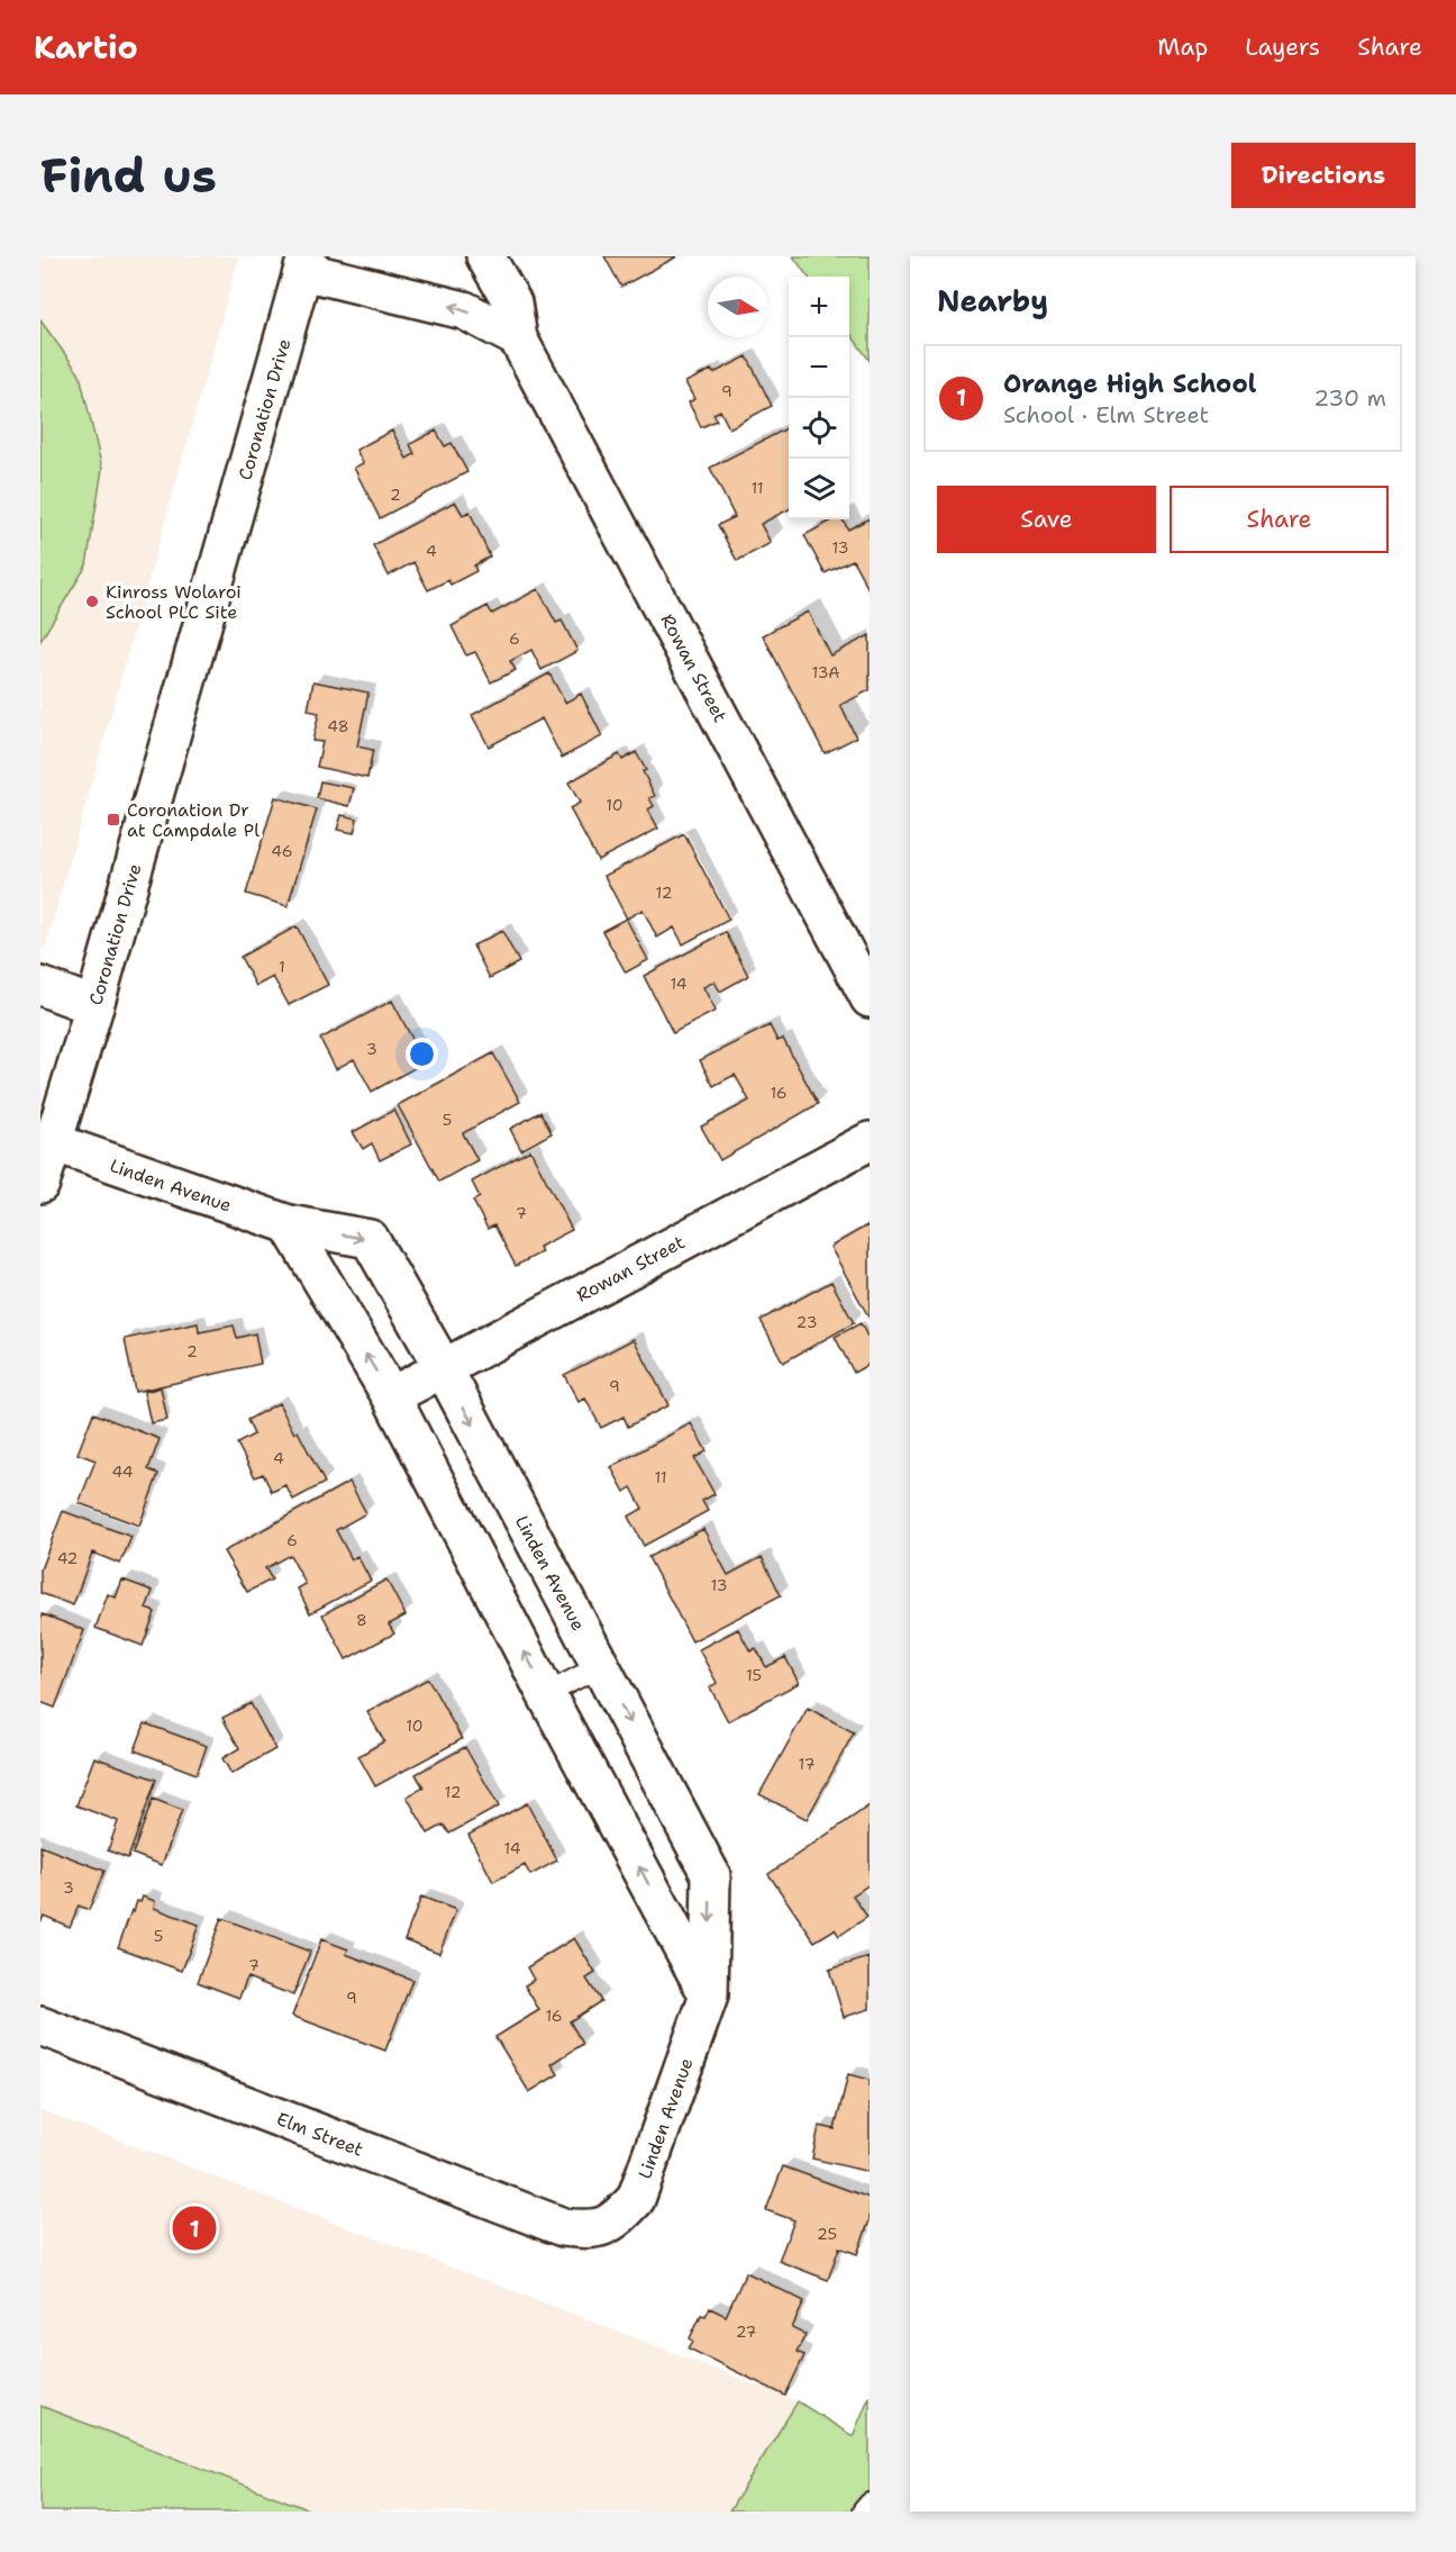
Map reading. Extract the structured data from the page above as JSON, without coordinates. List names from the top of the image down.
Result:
{
  "streets": {
    "street": [
      "Coronation Drive",
      "Rowan Street",
      "Linden Avenue",
      "Elm Street"
    ]
  },
  "crossings": [
    ["Coronation Drive", "Linden Avenue"],
    ["Rowan Street", "Linden Avenue"],
    ["Linden Avenue", "Elm Street"]
  ],
  "places": {
    "other": ["Kinross Wolaroi School PLC Site"],
    "transit": ["Coronation Dr at Campdale Pl"]
  },
  "house_numbers": [
    "9",
    "11",
    "2",
    "13",
    "4",
    "6",
    "13A",
    "48",
    "10",
    "46",
    "12",
    "1",
    "14",
    "3",
    "16",
    "5",
    "7",
    "23",
    "2",
    "9",
    "4",
    "44",
    "11",
    "6",
    "42",
    "13",
    "8",
    "15",
    "10",
    "17",
    "12",
    "14",
    "3",
    "5",
    "7",
    "9",
    "16",
    "25",
    "27"
  ],
  "north": "right",
  "page": {
    "header": "Kartio",
    "nav": ["Map", "Layers", "Share"],
    "buttons": [
      "Directions",
      ["Save", "Share"]
    ],
    "title": "Find us",
    "heading": "Nearby",
    "map_buttons": ["+", "−"],
    "list": [
      {
        "mark": "1",
        "name": "Orange High School",
        "note": "School · Elm Street",
        "value": "230 m"
      }
    ],
    "pins": "1"
  }
}
